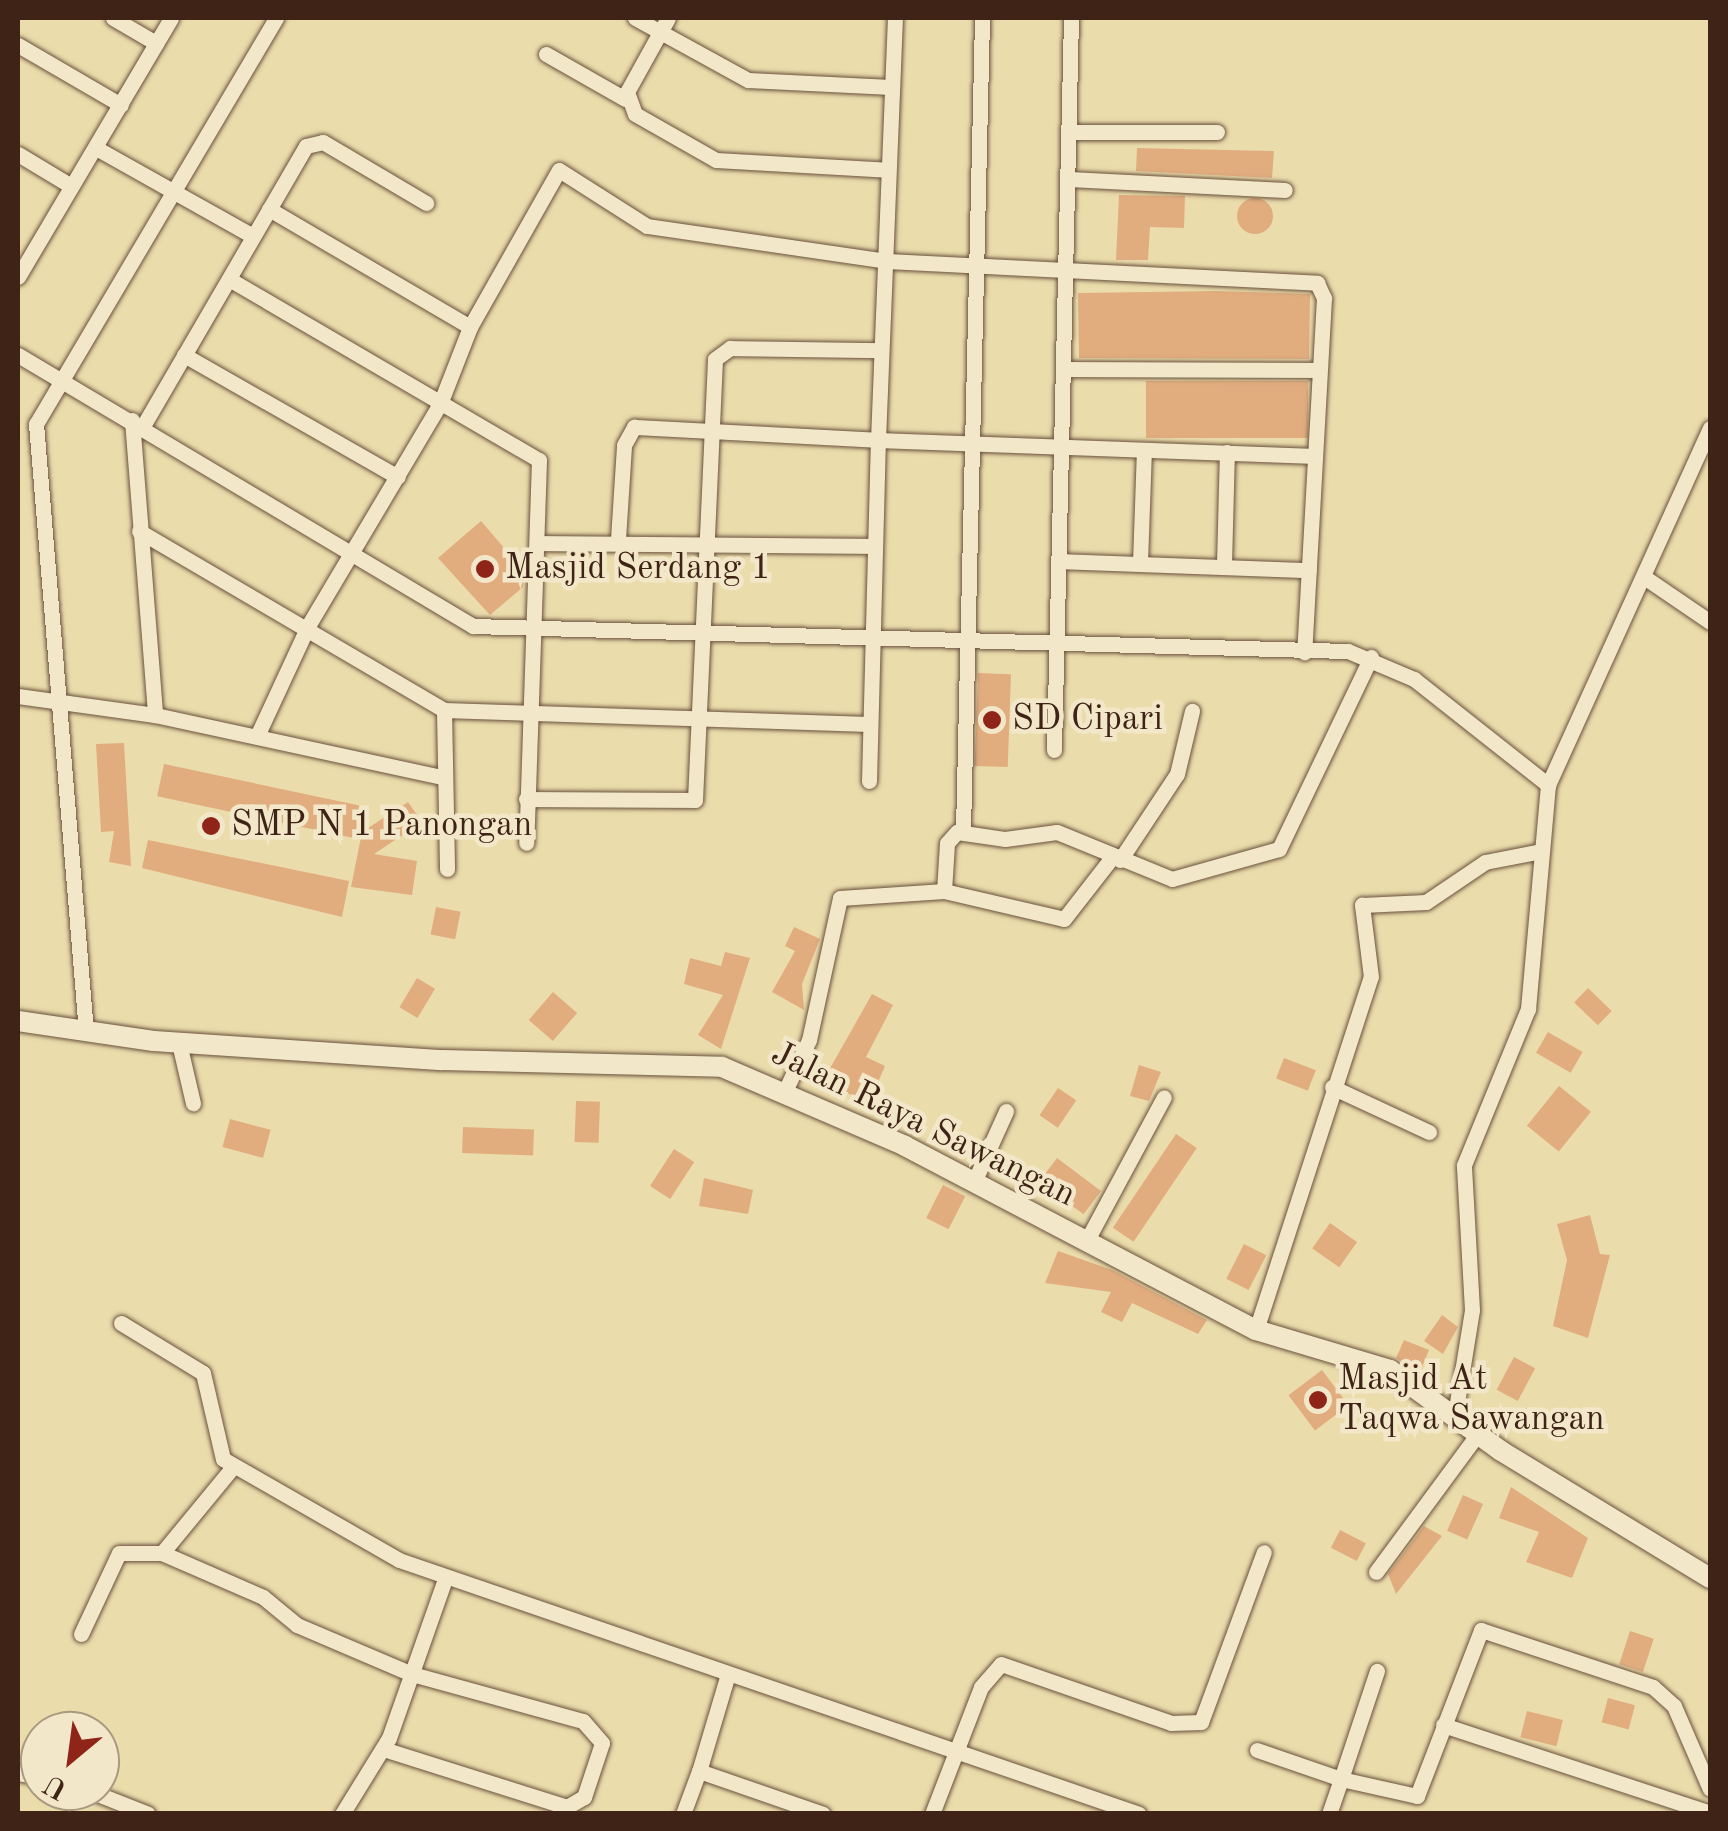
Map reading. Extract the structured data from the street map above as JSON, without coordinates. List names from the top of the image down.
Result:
{
  "streets": {
    "street": ["Jalan Raya Sawangan"]
  },
  "places": [
    "Masjid Serdang 1",
    "SD Cipari",
    "SMP N 1 Panongan",
    "Masjid At Taqwa Sawangan"
  ],
  "north": "bottom left"
}
